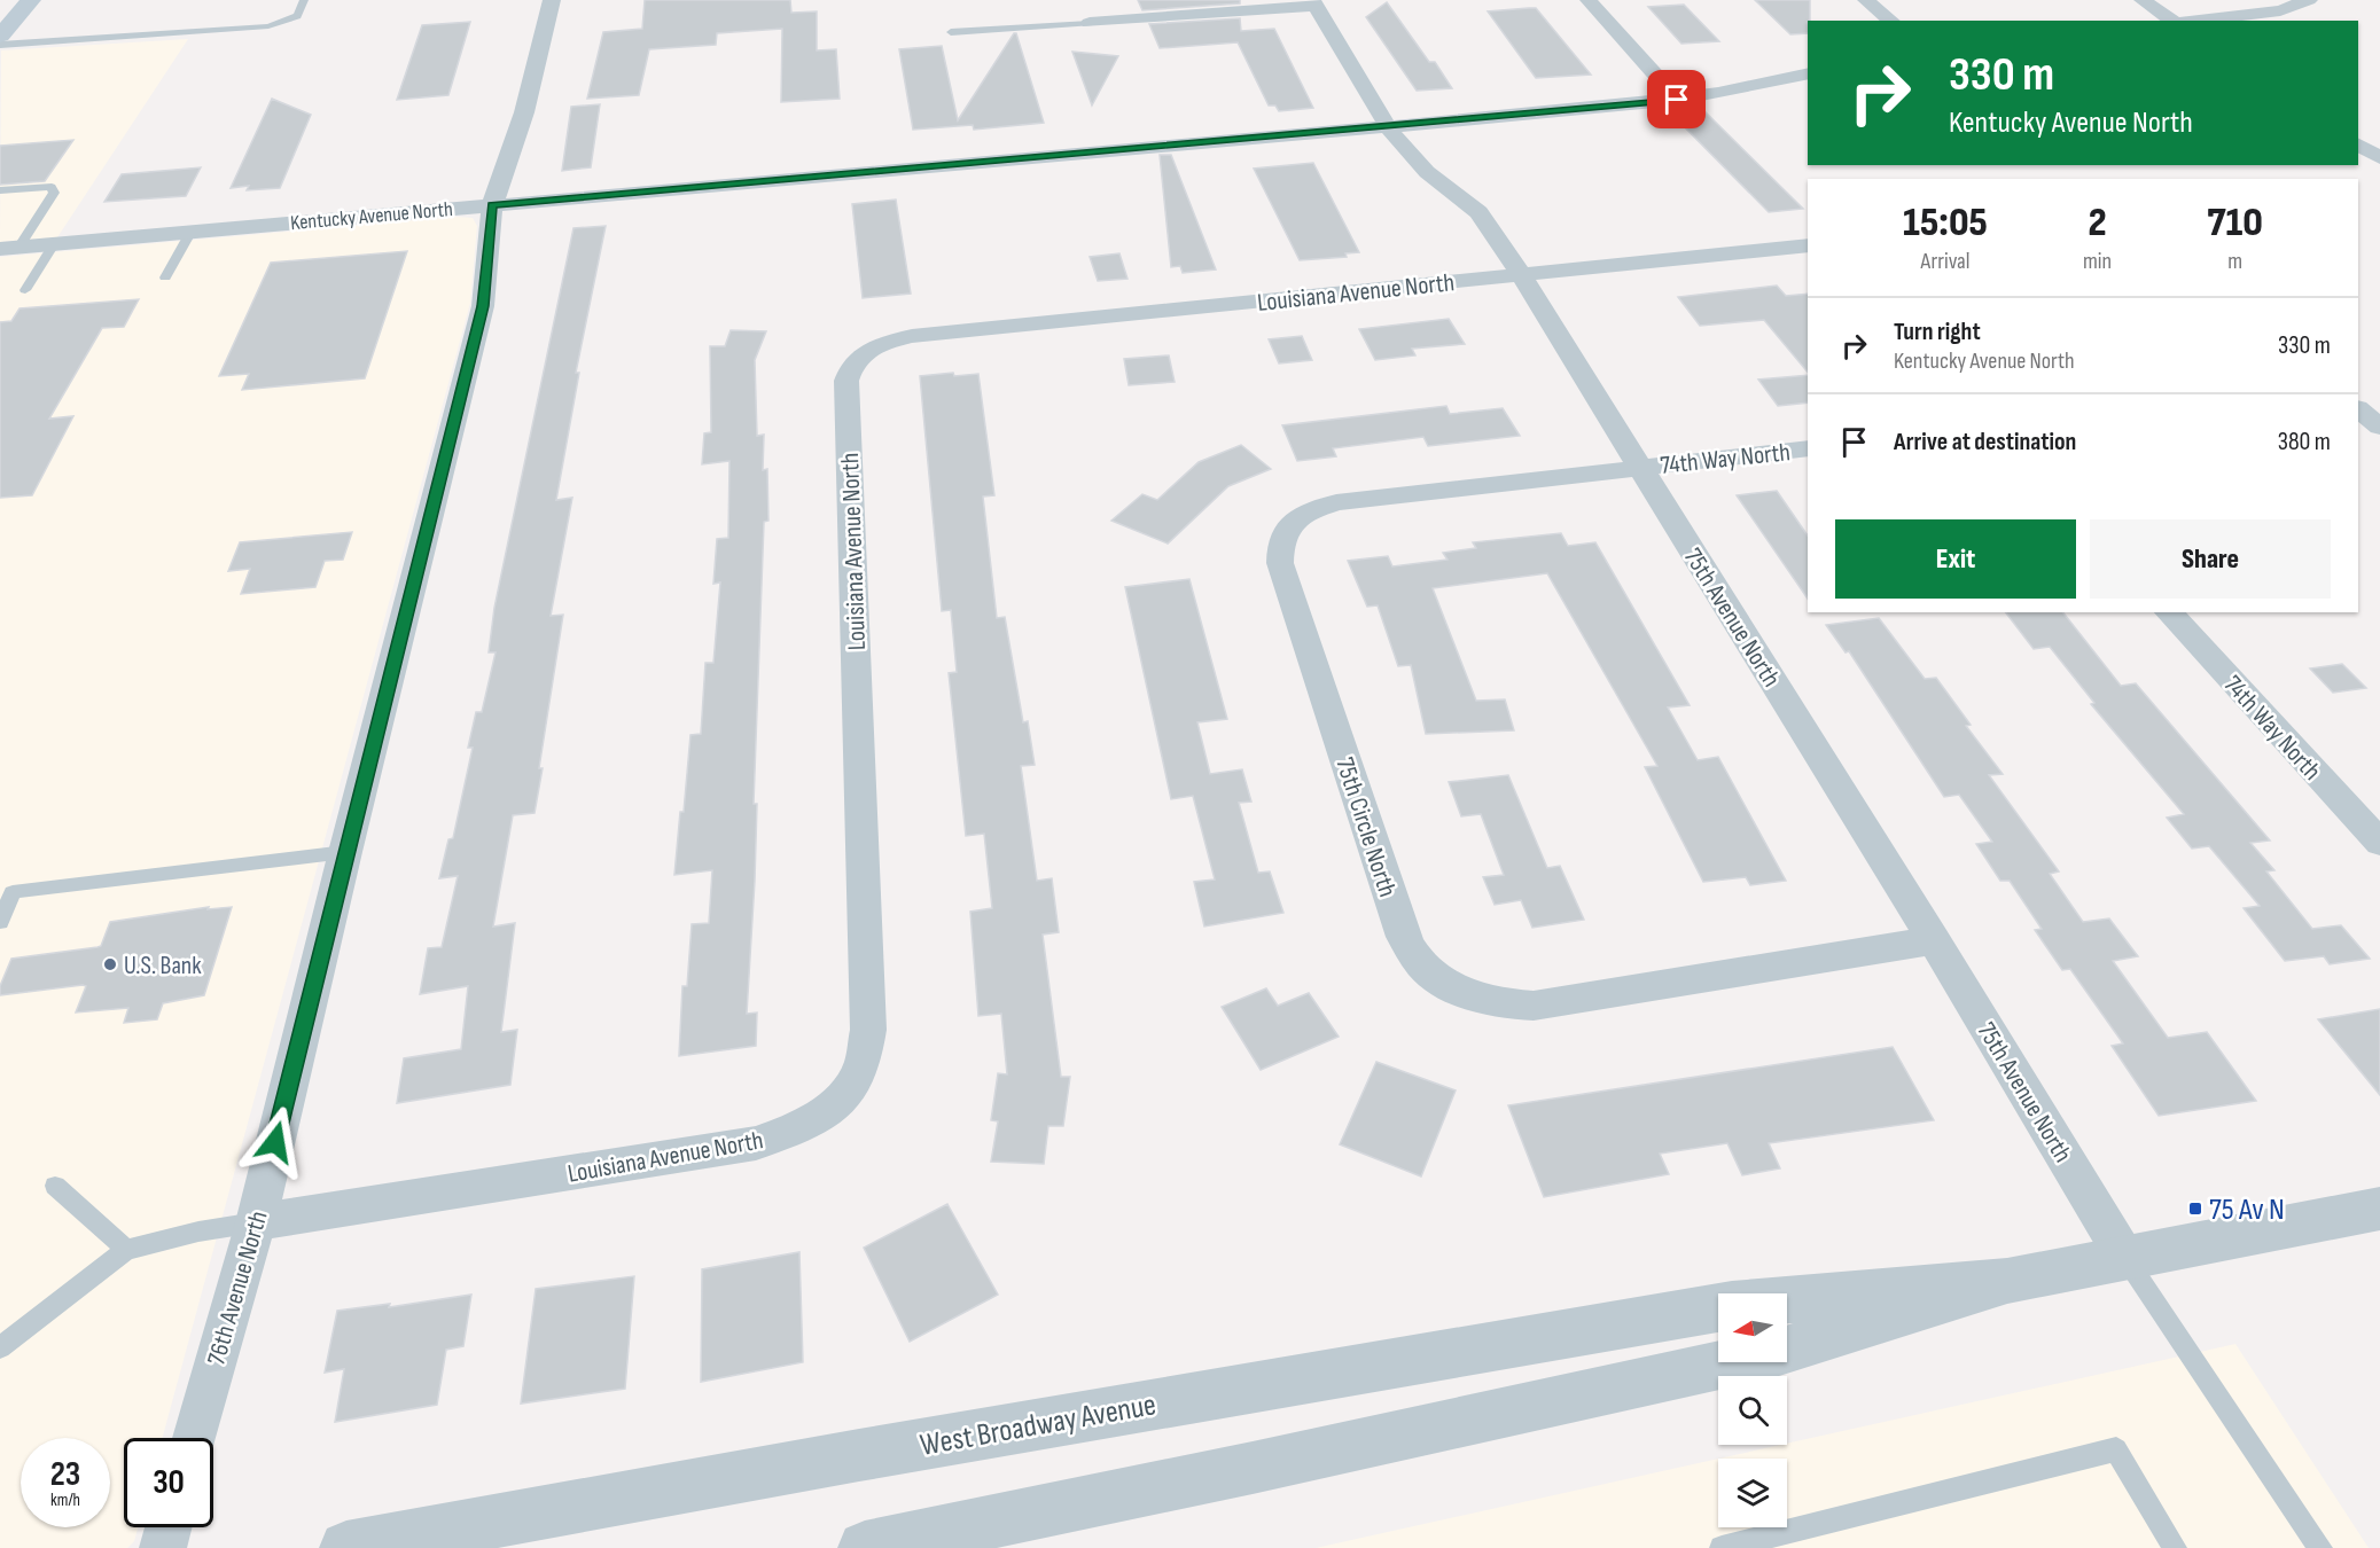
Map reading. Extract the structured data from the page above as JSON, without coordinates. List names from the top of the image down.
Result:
{
  "streets": {
    "street": [
      "Kentucky Avenue North",
      "Louisiana Avenue North",
      "74th Way North",
      "75th Avenue North",
      "75th Circle North",
      "76th Avenue North",
      "West Broadway Avenue"
    ]
  },
  "crossings": [
    ["Kentucky Avenue North", "75th Avenue North"],
    ["Kentucky Avenue North", "76th Avenue North"],
    ["Louisiana Avenue North", "75th Avenue North"],
    ["Louisiana Avenue North", "76th Avenue North"],
    ["74th Way North", "75th Avenue North"],
    ["74th Way North", "75th Circle North"],
    ["75th Avenue North", "75th Circle North"],
    ["75th Avenue North", "West Broadway Avenue"]
  ],
  "places": {
    "other": ["U.S. Bank"],
    "transit": ["75 Av N"]
  },
  "north": "left",
  "page": {
    "turn": ["330 m", "Kentucky Avenue North"],
    "eta": [
      "15:05",
      "Arrival",
      "2",
      "min",
      "710",
      "m"
    ],
    "list": [
      {
        "name": "Turn right",
        "note": "Kentucky Avenue North",
        "value": "330 m"
      },
      {
        "name": "Arrive at destination",
        "value": "380 m"
      }
    ],
    "buttons": ["Exit", "Share"],
    "speed": "23 km/h",
    "limit": "30"
  }
}
